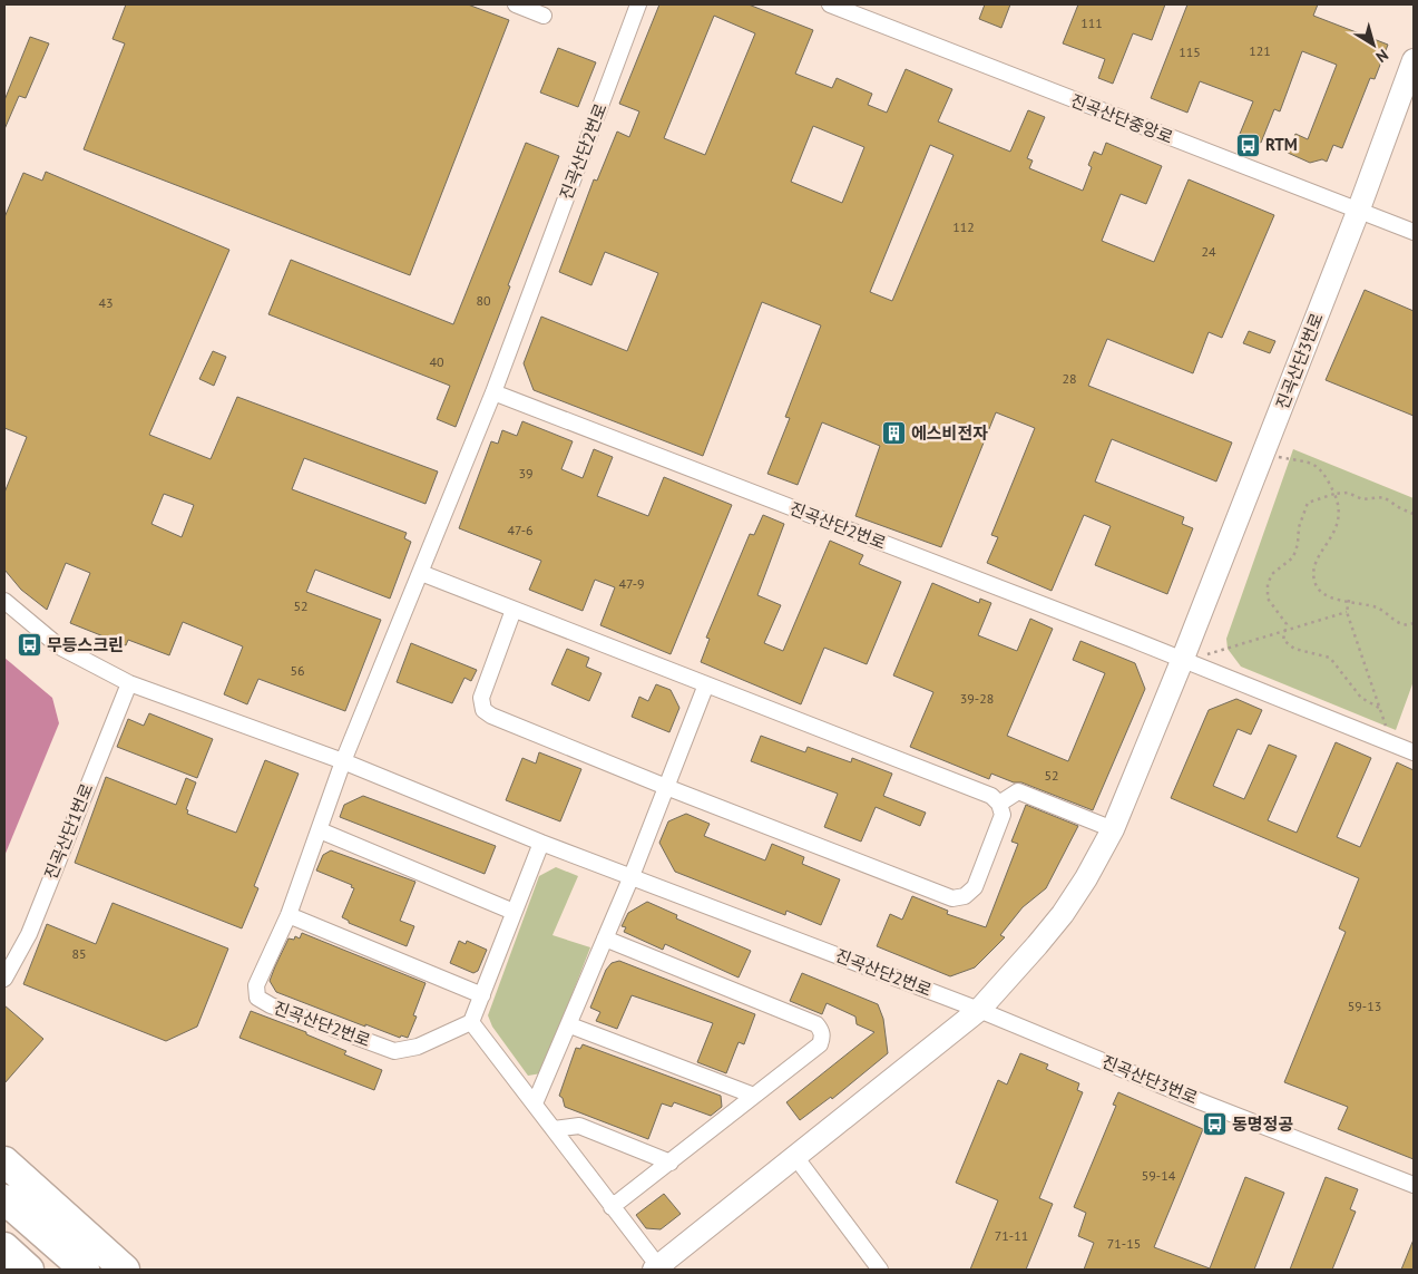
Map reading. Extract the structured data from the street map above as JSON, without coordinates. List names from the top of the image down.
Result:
{
  "streets": {
    "street": [
      "진곡산단중앙로",
      "진곡산단2번로",
      "진곡산단3번로",
      "진곡산단1번로"
    ]
  },
  "crossings": [
    ["진곡산단중앙로", "진곡산단3번로"],
    ["진곡산단2번로", "진곡산단3번로"]
  ],
  "places": {
    "bus stop": ["RTM", "무등스크린", "동명정공"],
    "building": ["에스비전자"]
  },
  "house_numbers": [
    "111",
    "121",
    "115",
    "112",
    "24",
    "80",
    "43",
    "40",
    "28",
    "39",
    "47-6",
    "47-9",
    "52",
    "56",
    "39-28",
    "52",
    "85",
    "59-13",
    "59-14",
    "71-11",
    "71-15"
  ],
  "north": "bottom right"
}
